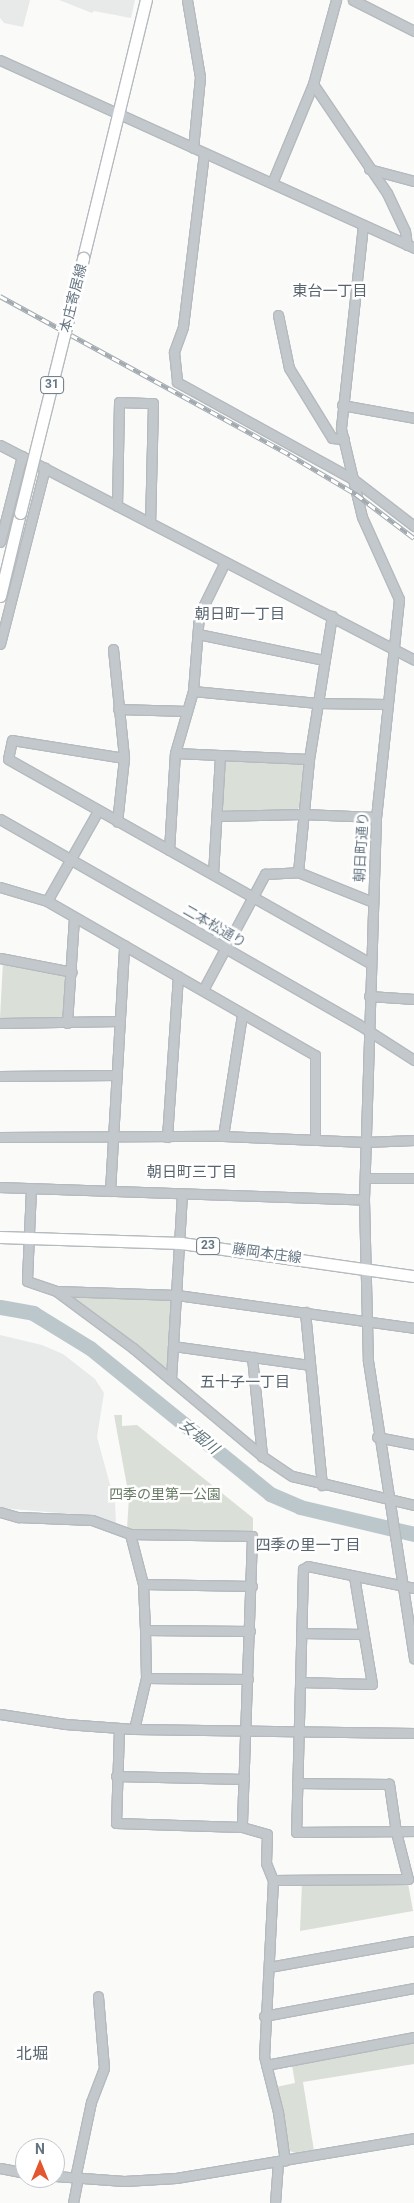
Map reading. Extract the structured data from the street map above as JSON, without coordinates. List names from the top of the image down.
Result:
{
  "streets": {
    "main road": [
      "本庄寄居線",
      "31",
      "23",
      "藤岡本庄線"
    ],
    "street": ["朝日町通り", "二本松通り"]
  },
  "crossings": [
    ["朝日町通り", "二本松通り"],
    ["朝日町通り", "藤岡本庄線"]
  ],
  "districts": [
    "東台一丁目",
    "朝日町一丁目",
    "朝日町三丁目",
    "五十子一丁目",
    "四季の里一丁目",
    "北堀"
  ],
  "water": ["女堀川"],
  "parks": ["四季の里第一公園"],
  "north": "top"
}
